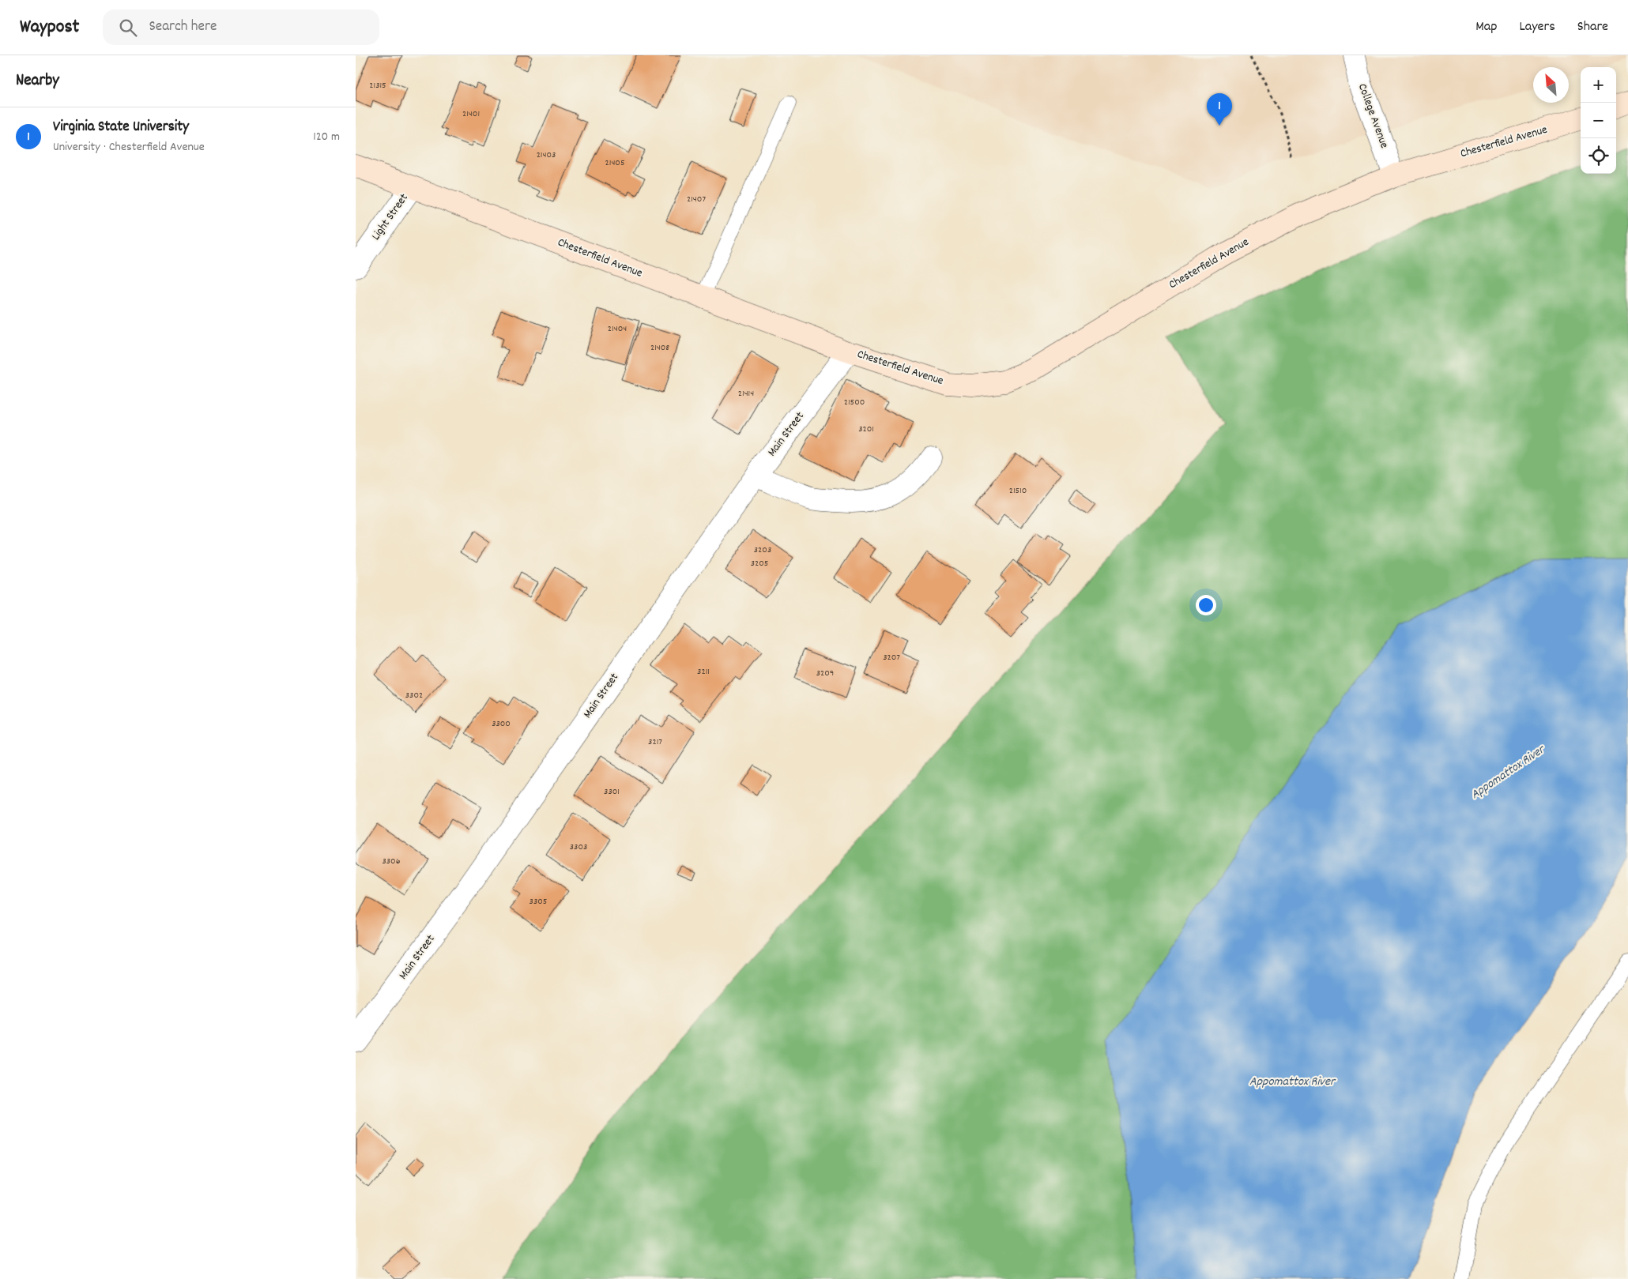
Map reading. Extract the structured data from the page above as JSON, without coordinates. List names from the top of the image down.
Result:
{
  "streets": {
    "main road": ["Chesterfield Avenue"],
    "street": ["College Avenue", "Light Street", "Main Street"]
  },
  "crossings": [
    ["College Avenue", "Chesterfield Avenue"],
    ["Chesterfield Avenue", "Light Street"],
    ["Chesterfield Avenue", "Main Street"]
  ],
  "water": ["Appomattox River"],
  "house_numbers": [
    "21315",
    "21401",
    "21403",
    "21405",
    "21407",
    "21404",
    "21408",
    "21414",
    "21500",
    "3201",
    "21510",
    "3203",
    "3205",
    "3207",
    "3211",
    "3209",
    "3302",
    "3300",
    "3217",
    "3301",
    "3303",
    "3306",
    "3305"
  ],
  "north": "top left",
  "page": {
    "header": "Waypost",
    "search": "Search here",
    "nav": ["Map", "Layers", "Share"],
    "heading": "Nearby",
    "map_buttons": ["+", "−"],
    "pins": "1",
    "list": [
      {
        "mark": "1",
        "name": "Virginia State University",
        "note": "University · Chesterfield Avenue",
        "value": "120 m"
      }
    ]
  }
}
